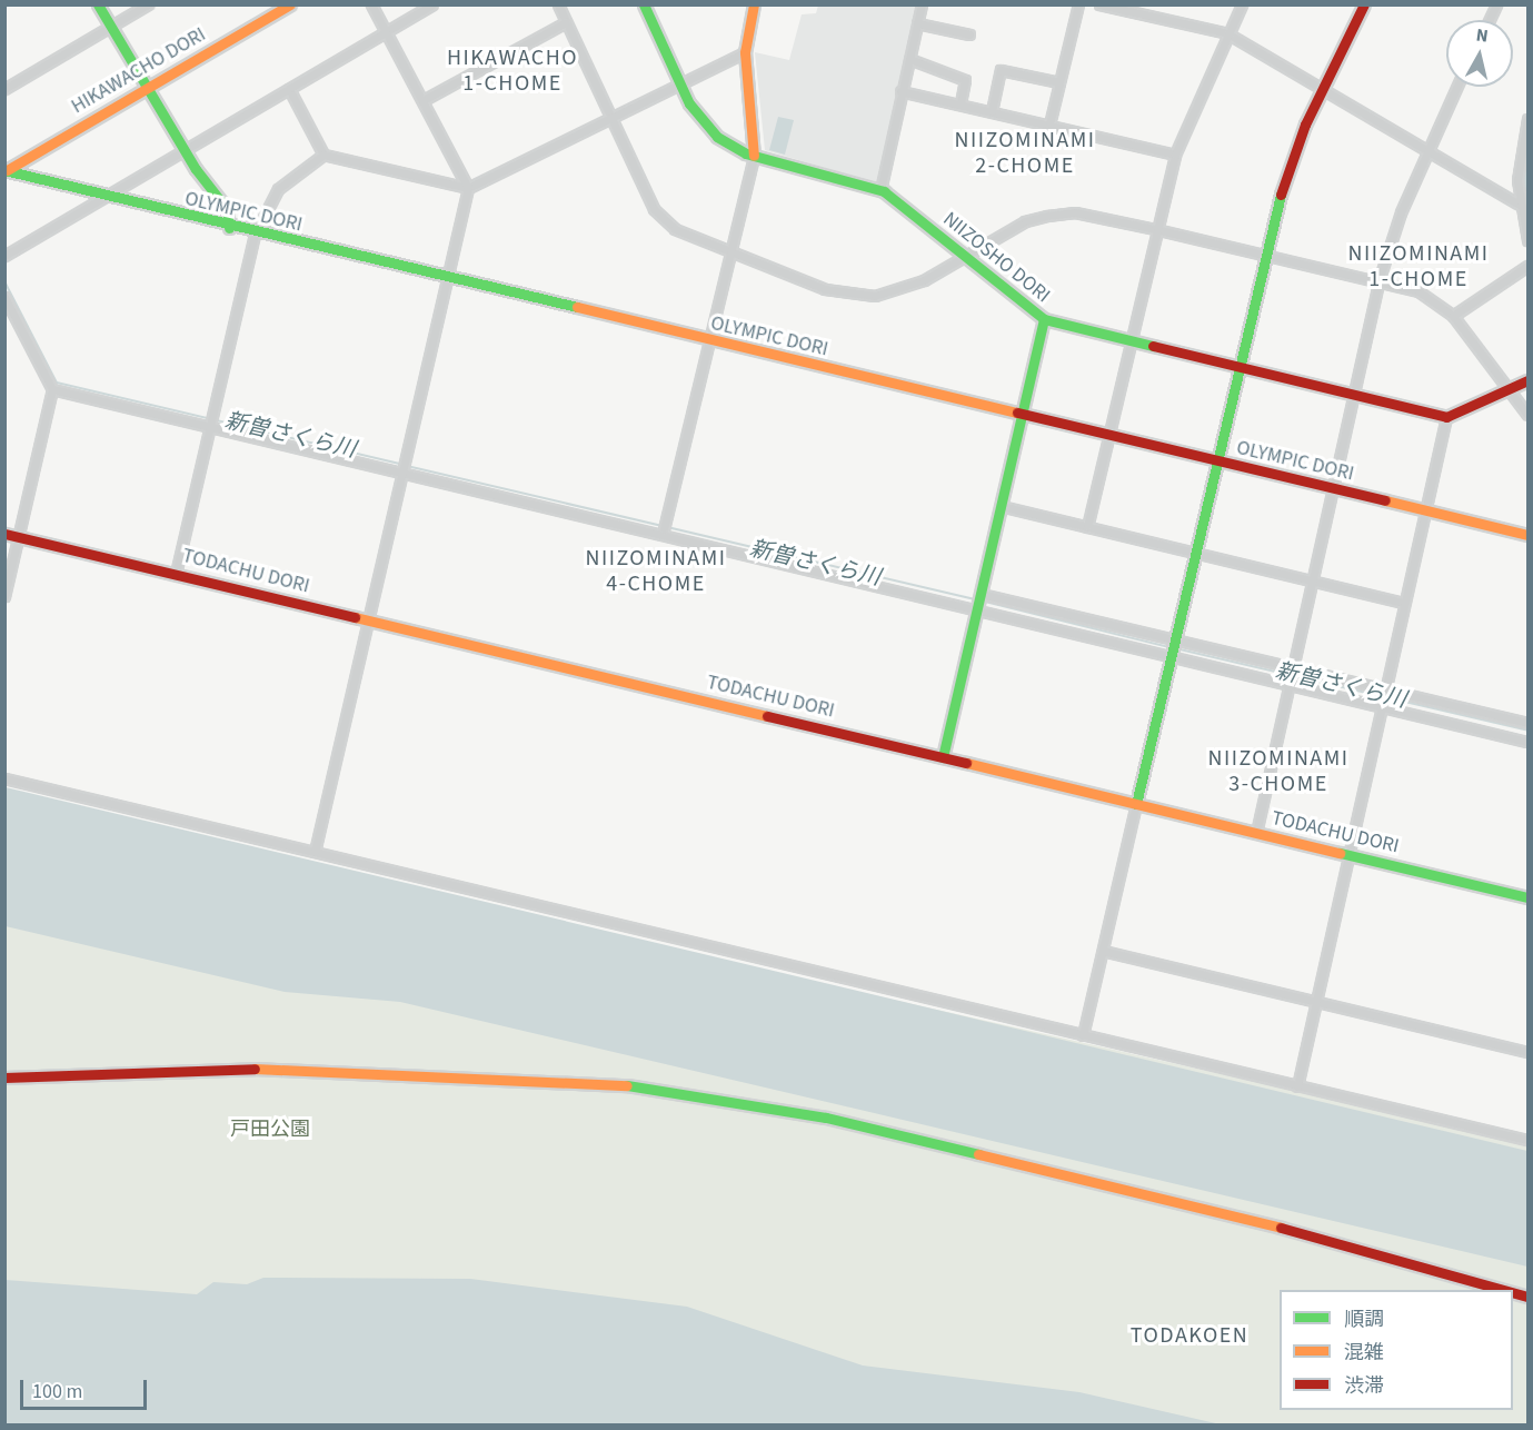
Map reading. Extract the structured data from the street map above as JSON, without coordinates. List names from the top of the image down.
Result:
{
  "streets": {
    "street": [
      "HIKAWACHO DORI",
      "OLYMPIC DORI",
      "NIIZOSHO DORI",
      "TODACHU DORI"
    ]
  },
  "crossings": [
    ["HIKAWACHO DORI", "OLYMPIC DORI"]
  ],
  "districts": [
    "HIKAWACHO 1-CHOME",
    "NIIZOMINAMI 2-CHOME",
    "NIIZOMINAMI 1-CHOME",
    "NIIZOMINAMI 4-CHOME",
    "NIIZOMINAMI 3-CHOME",
    "TODAKOEN"
  ],
  "water": ["新曽さくら川"],
  "parks": ["戸田公園"],
  "legend": ["順調", "混雑", "渋滞"],
  "scale_bar": "100 m",
  "north": "top"
}
